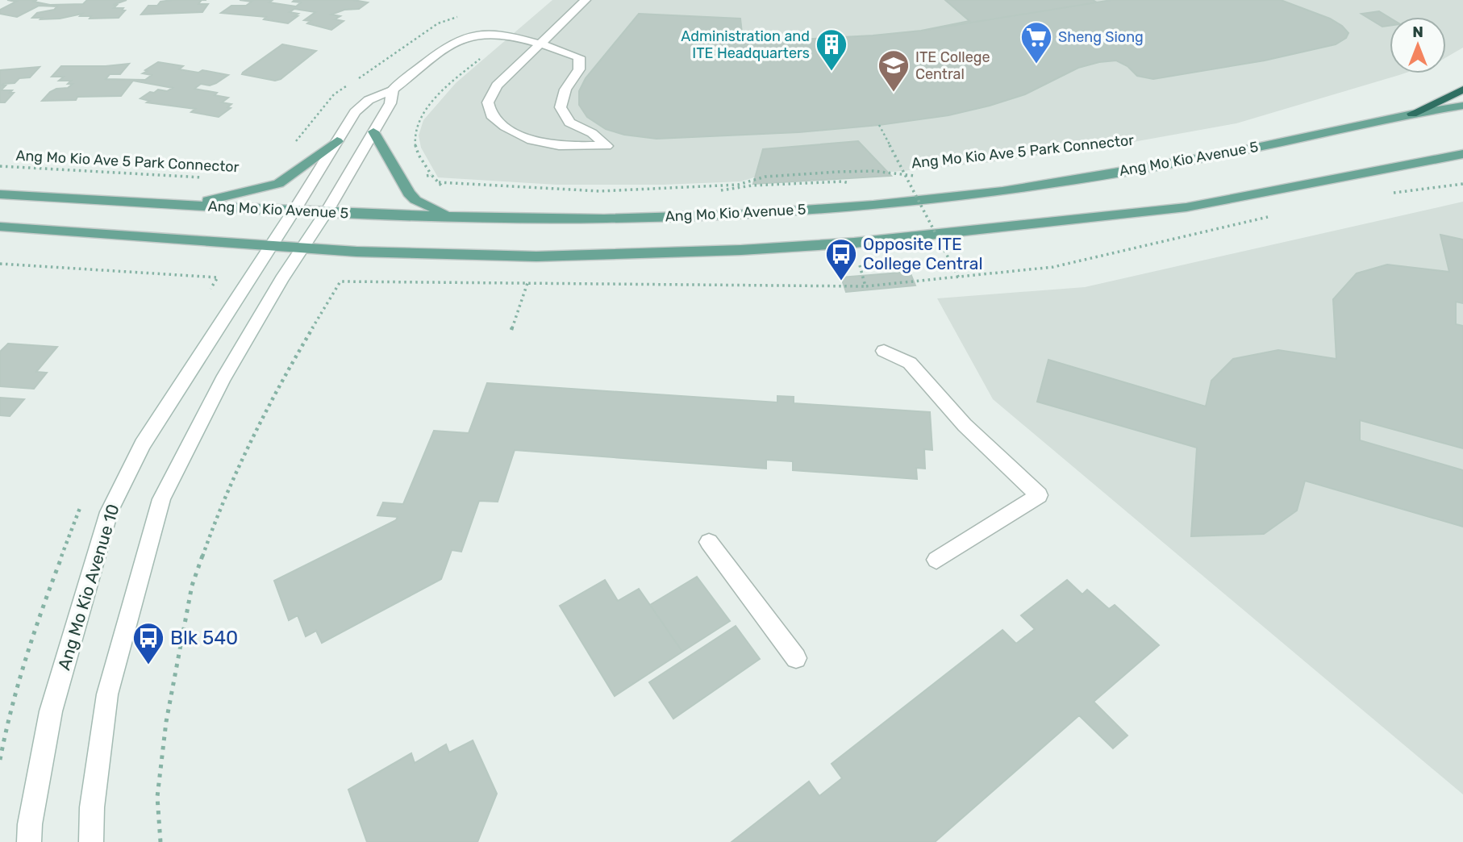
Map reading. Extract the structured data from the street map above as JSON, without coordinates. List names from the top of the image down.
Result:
{
  "streets": {
    "main road": ["Ang Mo Kio Avenue 5", "Ang Mo Kio Avenue 10"],
    "path": ["Ang Mo Kio Ave 5 Park Connector"]
  },
  "crossings": [
    ["Ang Mo Kio Avenue 5", "Ang Mo Kio Avenue 10"]
  ],
  "places": {
    "supermarket": ["Sheng Siong"],
    "building": ["Administration and ITE Headquarters"],
    "school or university": ["ITE College Central"],
    "bus stop": ["Opposite ITE College Central", "Blk 540"]
  },
  "north": "top"
}
